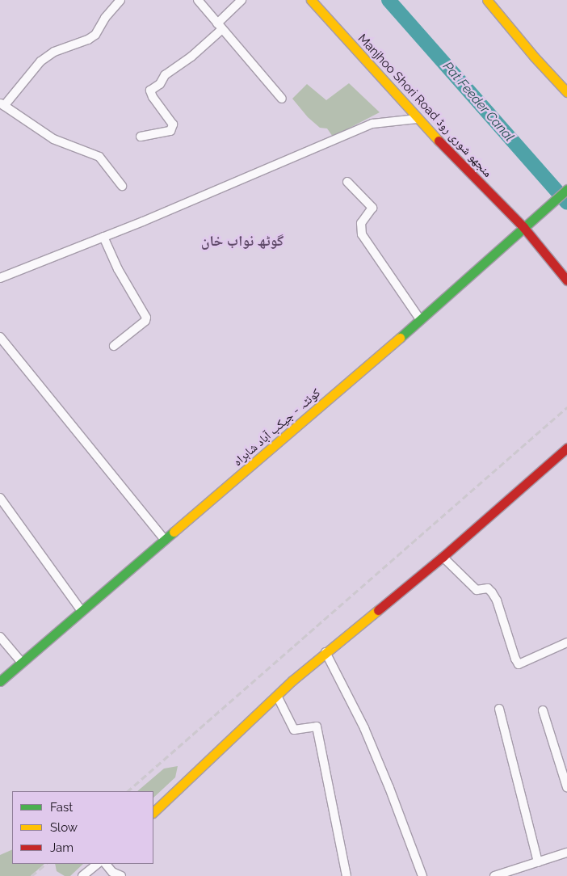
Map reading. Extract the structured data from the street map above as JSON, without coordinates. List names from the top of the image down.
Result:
{
  "streets": {
    "main road": ["Manjhoo Shori Road منجھو شوری روڈ", "کوئٹہ - جیکب آباد شاہراہ"]
  },
  "crossings": [
    ["Manjhoo Shori Road منجھو شوری روڈ", "کوئٹہ - جیکب آباد شاہراہ"]
  ],
  "districts": ["گوٹھ نواب خان"],
  "water": ["Pat Feeder Canal"],
  "legend": ["Fast", "Slow", "Jam"]
}
